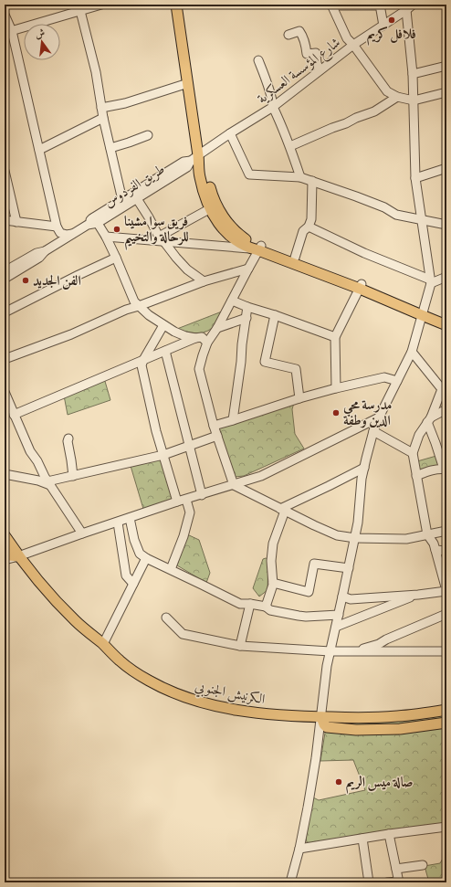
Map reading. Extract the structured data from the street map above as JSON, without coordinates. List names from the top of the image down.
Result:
{
  "streets": {
    "main road": ["الكرنيش الجنوبي"],
    "street": ["شارع المؤسسة العسكرية", "طريق الفردوس"]
  },
  "crossings": [
    ["شارع المؤسسة العسكرية", "طريق الفردوس"]
  ],
  "places": [
    "فلافل كريم",
    "فريق سوا مشينا للرحالة والتخييم",
    "الفن الجديد",
    "مدرسة محي الدين وطفة",
    "صالة ميس الريم"
  ],
  "north": "top"
}
